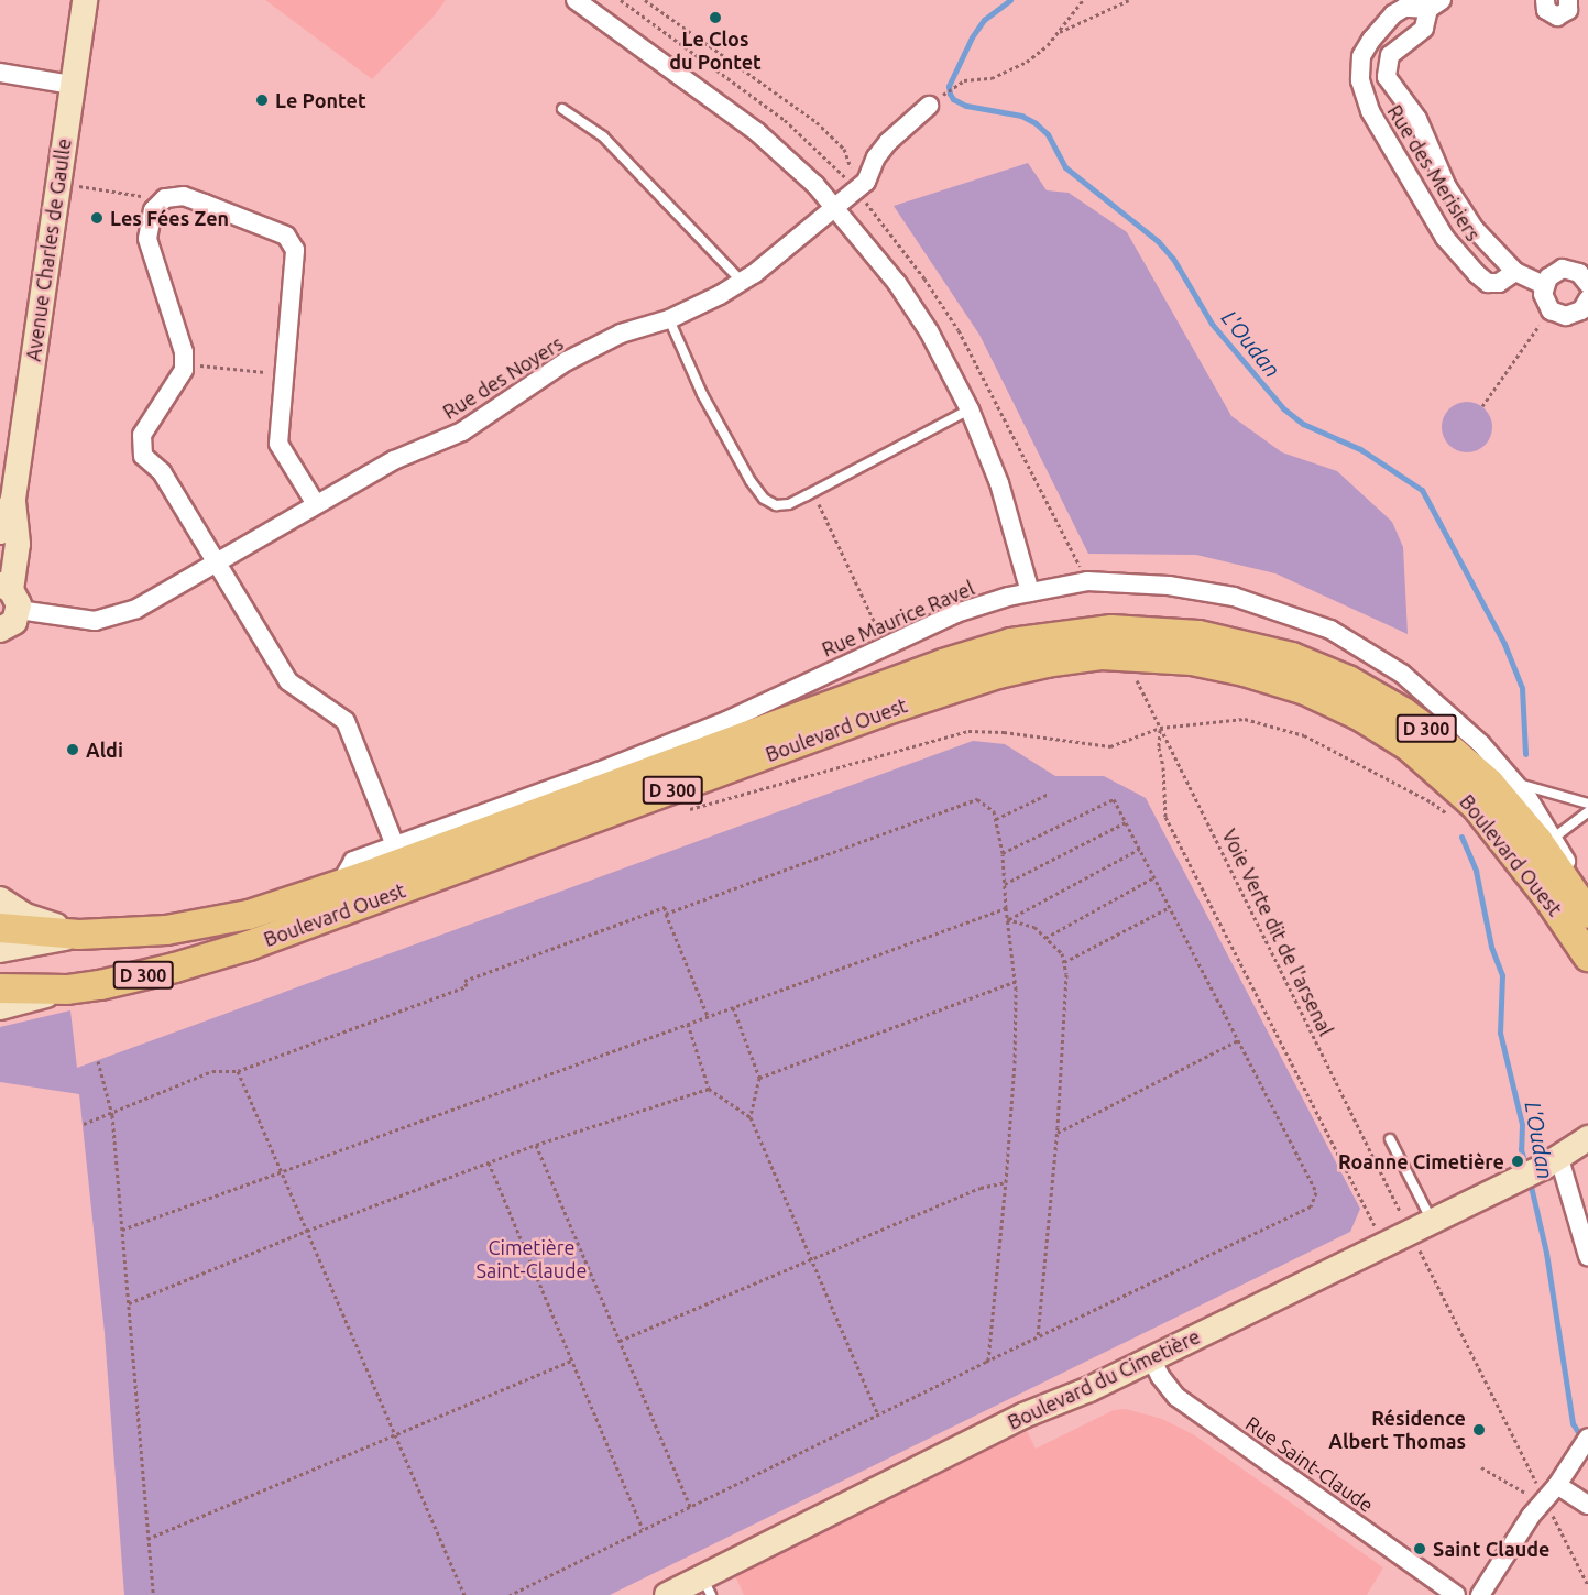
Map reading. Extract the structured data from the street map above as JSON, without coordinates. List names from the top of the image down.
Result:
{
  "streets": {
    "main road": ["D 300", "Boulevard Ouest"],
    "street": [
      "Rue des Merisiers",
      "Avenue Charles de Gaulle",
      "Rue des Noyers",
      "Rue Maurice Ravel",
      "Boulevard du Cimetière",
      "Rue Saint-Claude"
    ],
    "path": ["Voie Verte dit de l'arsenal"]
  },
  "crossings": [
    ["Avenue Charles de Gaulle", "Rue des Noyers"],
    ["Rue Maurice Ravel", "Boulevard Ouest"],
    ["Boulevard du Cimetière", "Rue Saint-Claude"]
  ],
  "water": ["L'Oudan"],
  "parks": ["Cimetière Saint-Claude"],
  "places": [
    "Le Clos du Pontet",
    "Le Pontet",
    "Les Fées Zen",
    "Aldi",
    "Roanne Cimetière",
    "Résidence Albert Thomas",
    "Saint Claude"
  ]
}
